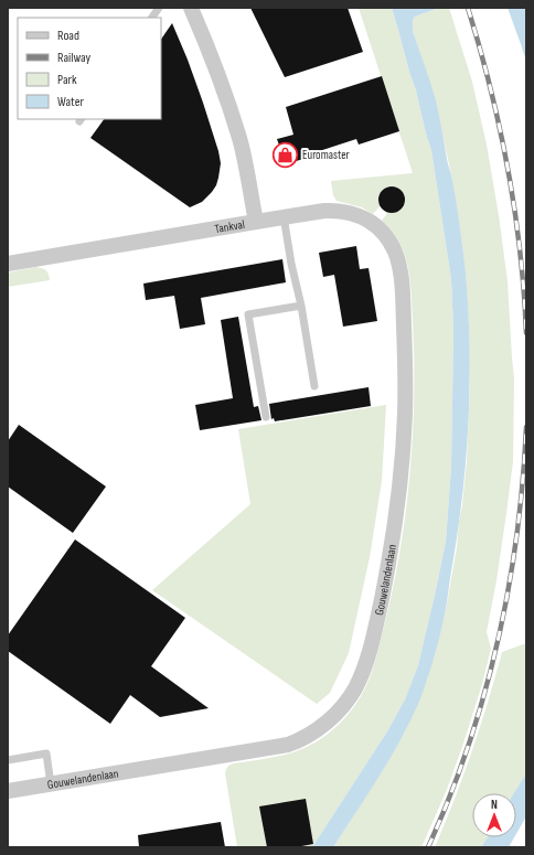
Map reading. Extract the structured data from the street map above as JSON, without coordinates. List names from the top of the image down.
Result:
{
  "streets": {
    "street": ["Tankval", "Gouwelandenlaan"]
  },
  "crossings": [
    ["Tankval", "Gouwelandenlaan"]
  ],
  "places": {
    "shop": ["Euromaster"]
  },
  "legend": [
    "Road",
    "Railway",
    "Park",
    "Water"
  ],
  "north": "top"
}
